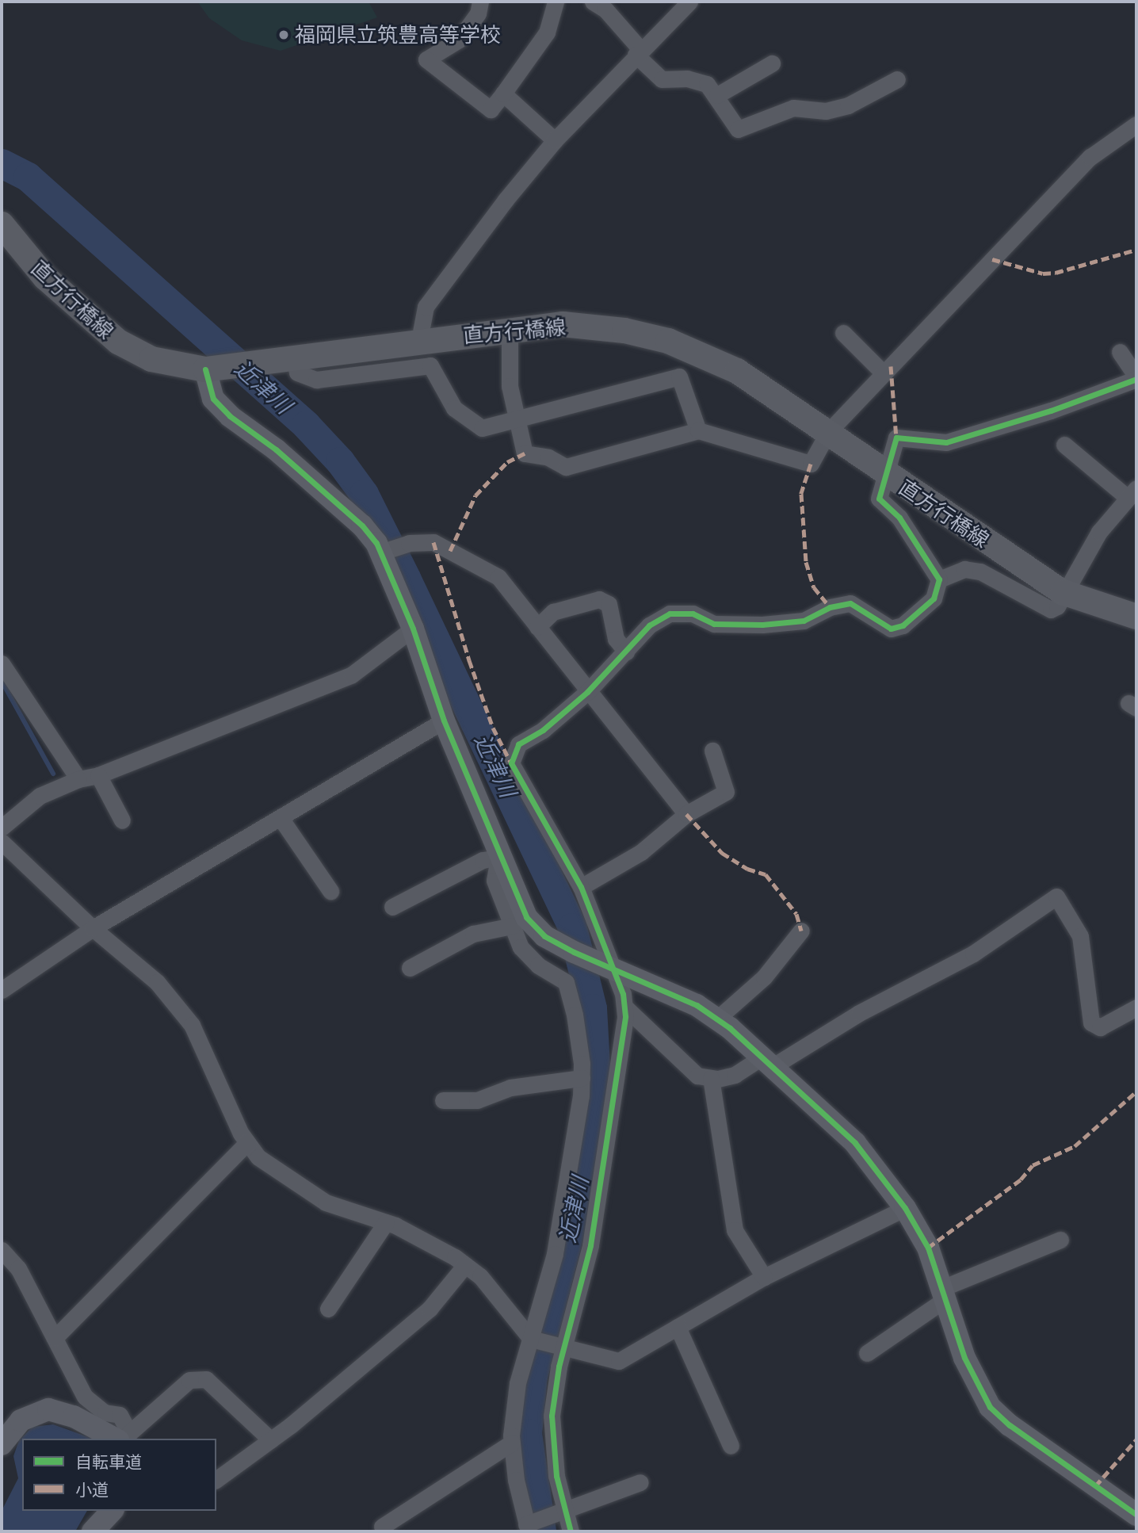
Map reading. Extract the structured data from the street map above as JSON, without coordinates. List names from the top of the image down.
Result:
{
  "streets": {
    "main road": ["直方行橋線"]
  },
  "water": ["近津川"],
  "places": ["福岡県立筑豊高等学校"],
  "legend": ["自転車道", "小道"]
}
